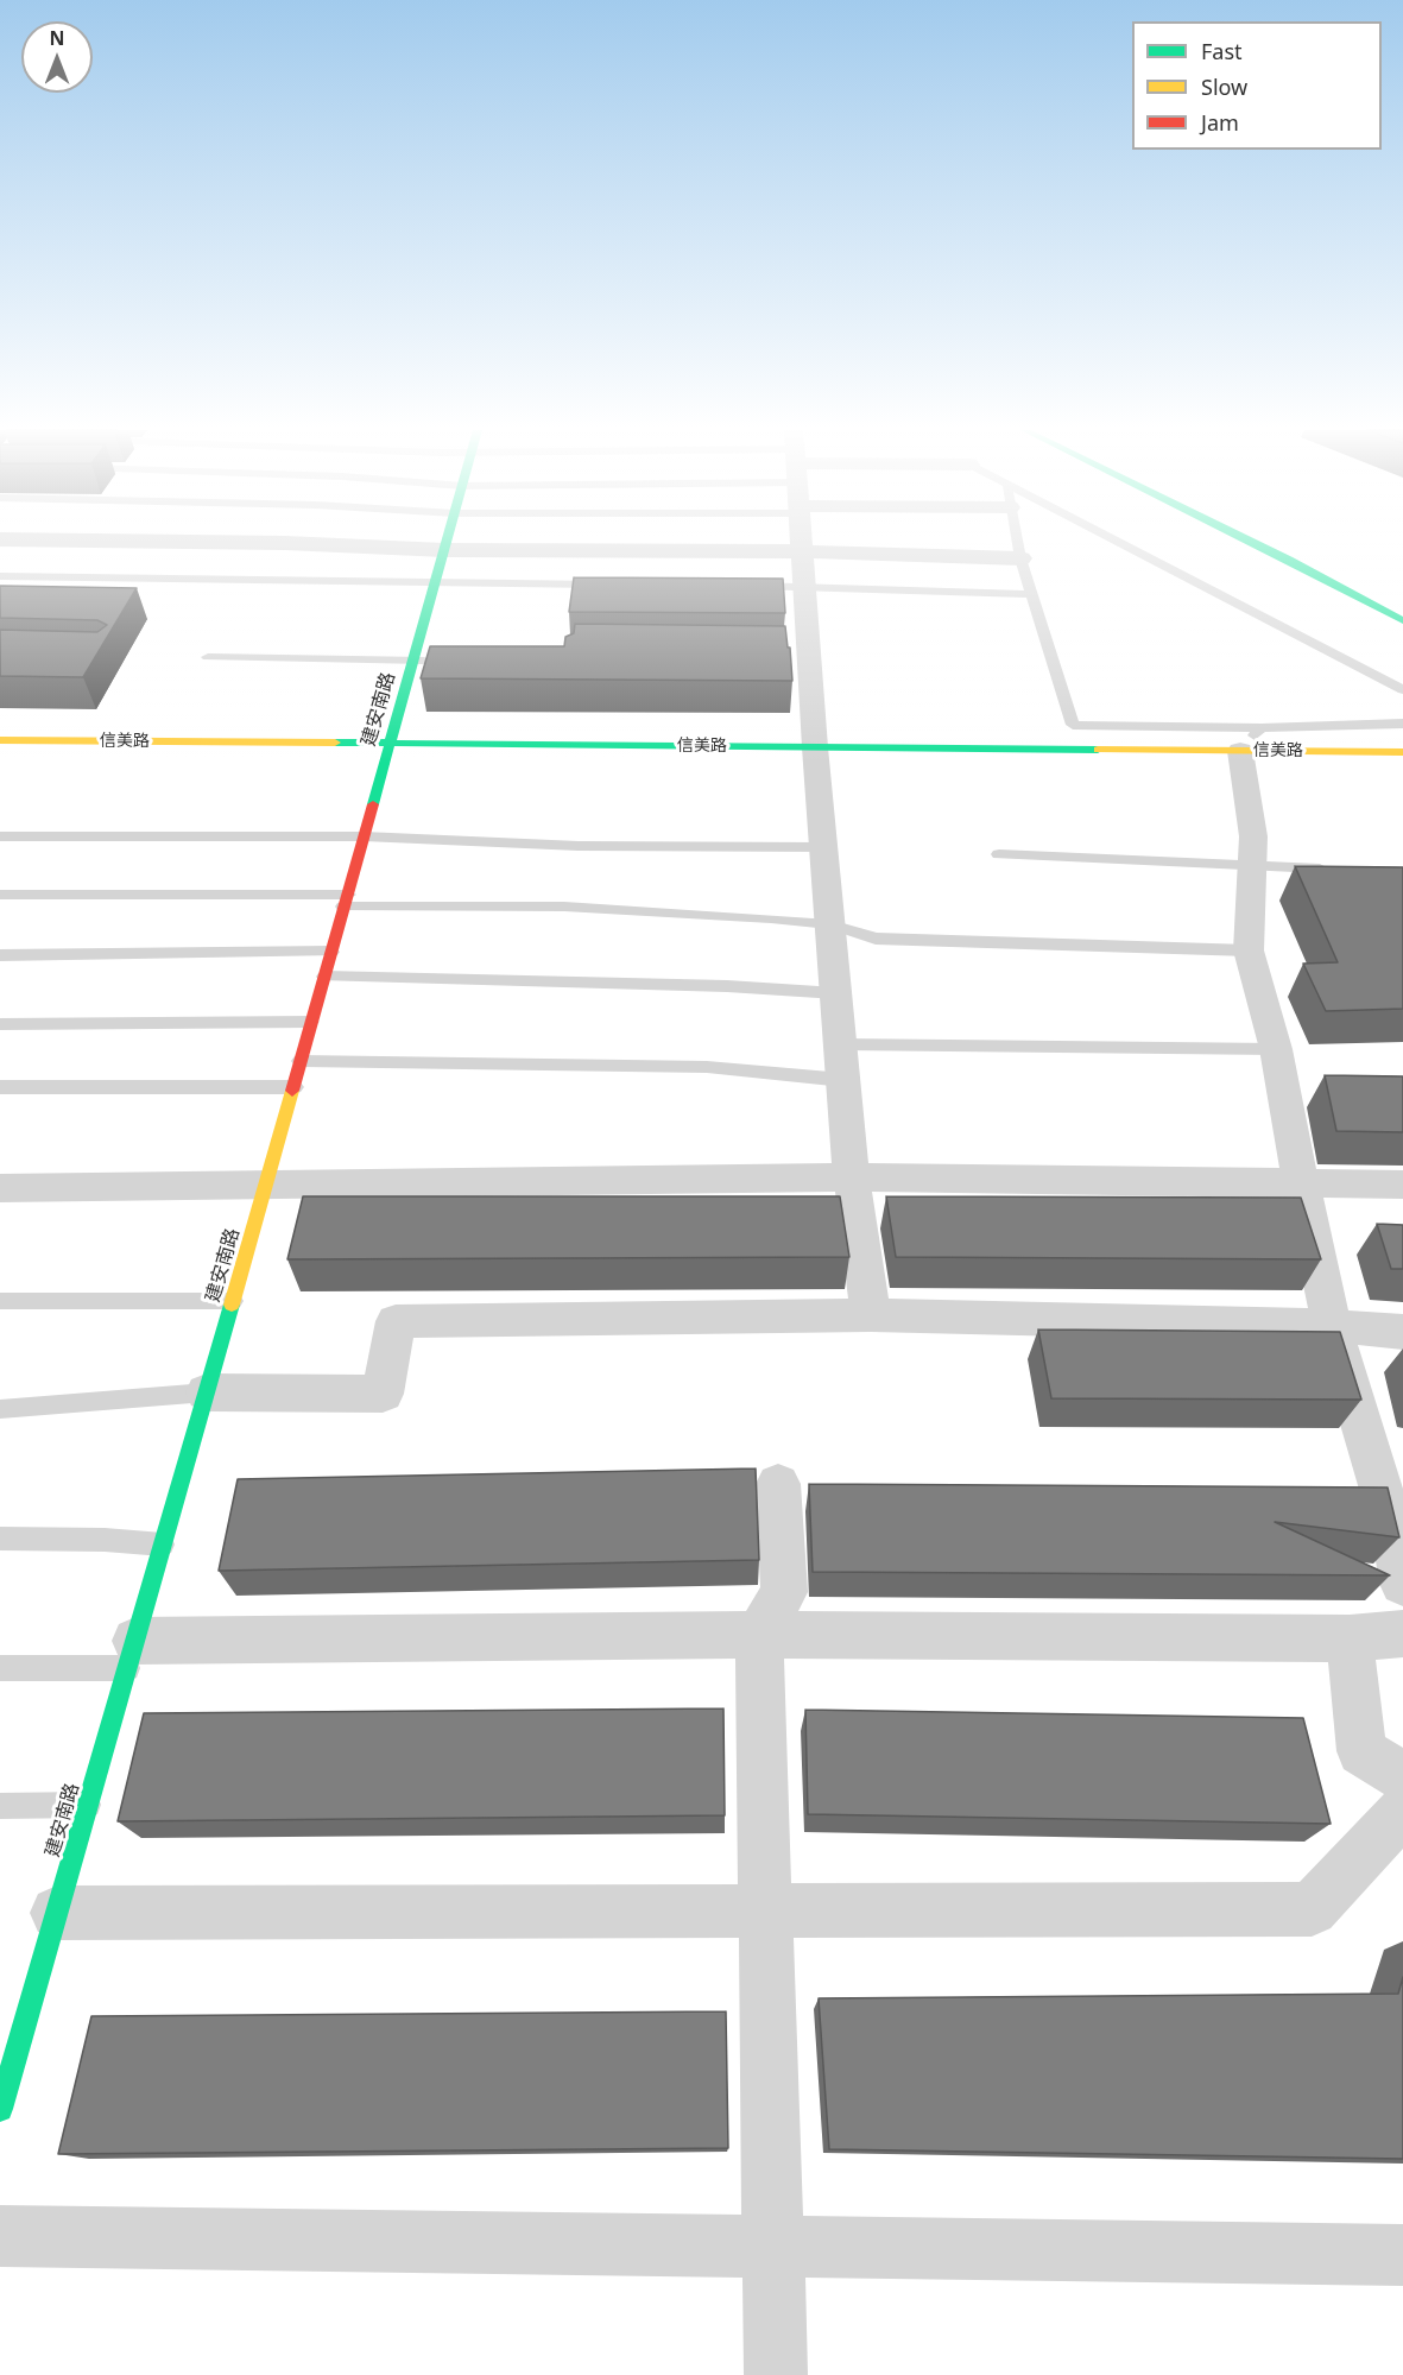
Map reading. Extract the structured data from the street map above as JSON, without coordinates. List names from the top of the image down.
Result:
{
  "streets": {
    "street": ["建安南路", "信美路"]
  },
  "crossings": [
    ["建安南路", "信美路"]
  ],
  "legend": ["Fast", "Slow", "Jam"],
  "north": "top"
}
